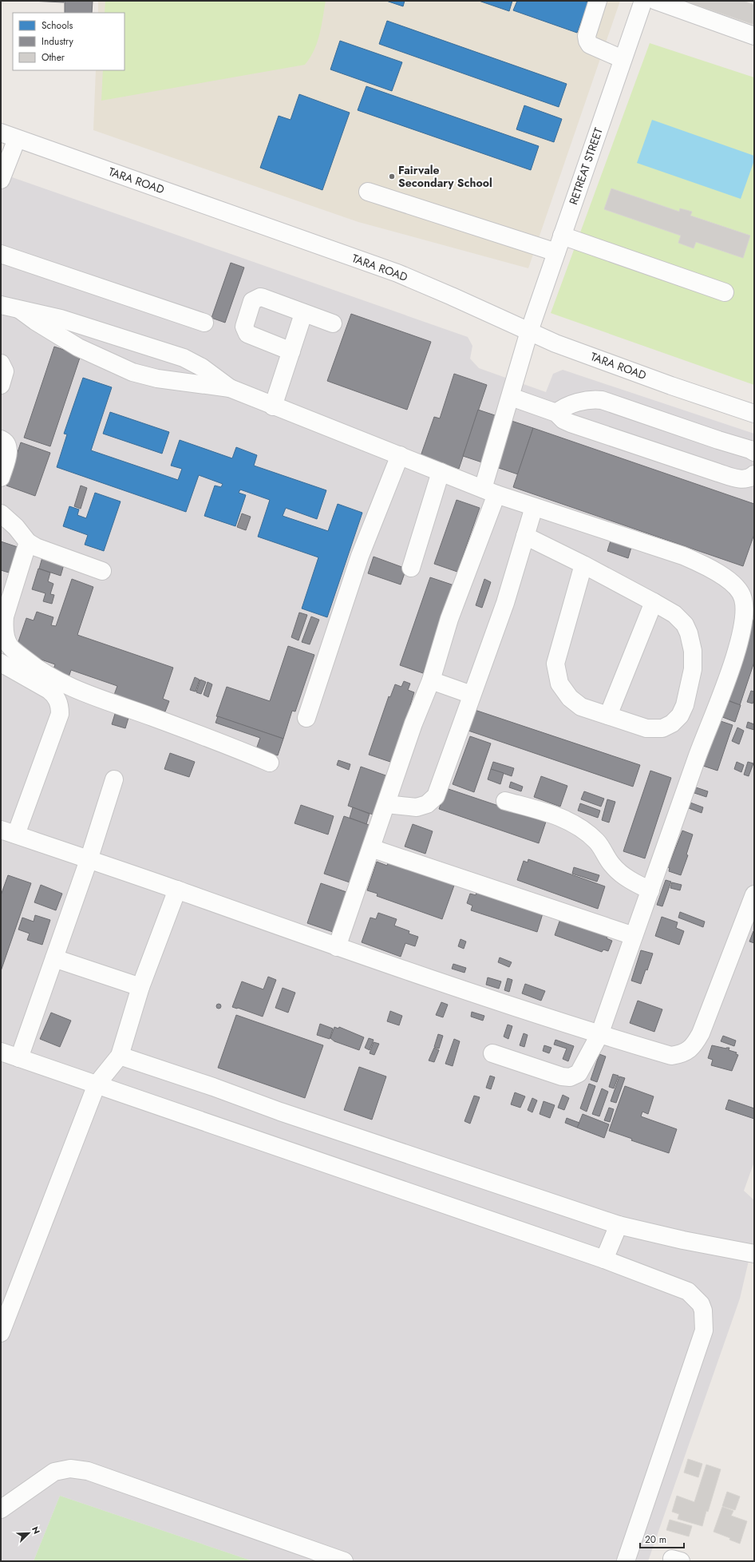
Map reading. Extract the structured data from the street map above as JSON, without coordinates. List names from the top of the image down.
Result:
{
  "streets": {
    "street": ["RETREAT STREET", "TARA ROAD"]
  },
  "crossings": [
    ["RETREAT STREET", "TARA ROAD"]
  ],
  "places": ["Fairvale Secondary School"],
  "legend": ["Schools", "Industry", "Other"],
  "scale_bar": "20 m",
  "north": "top right"
}
